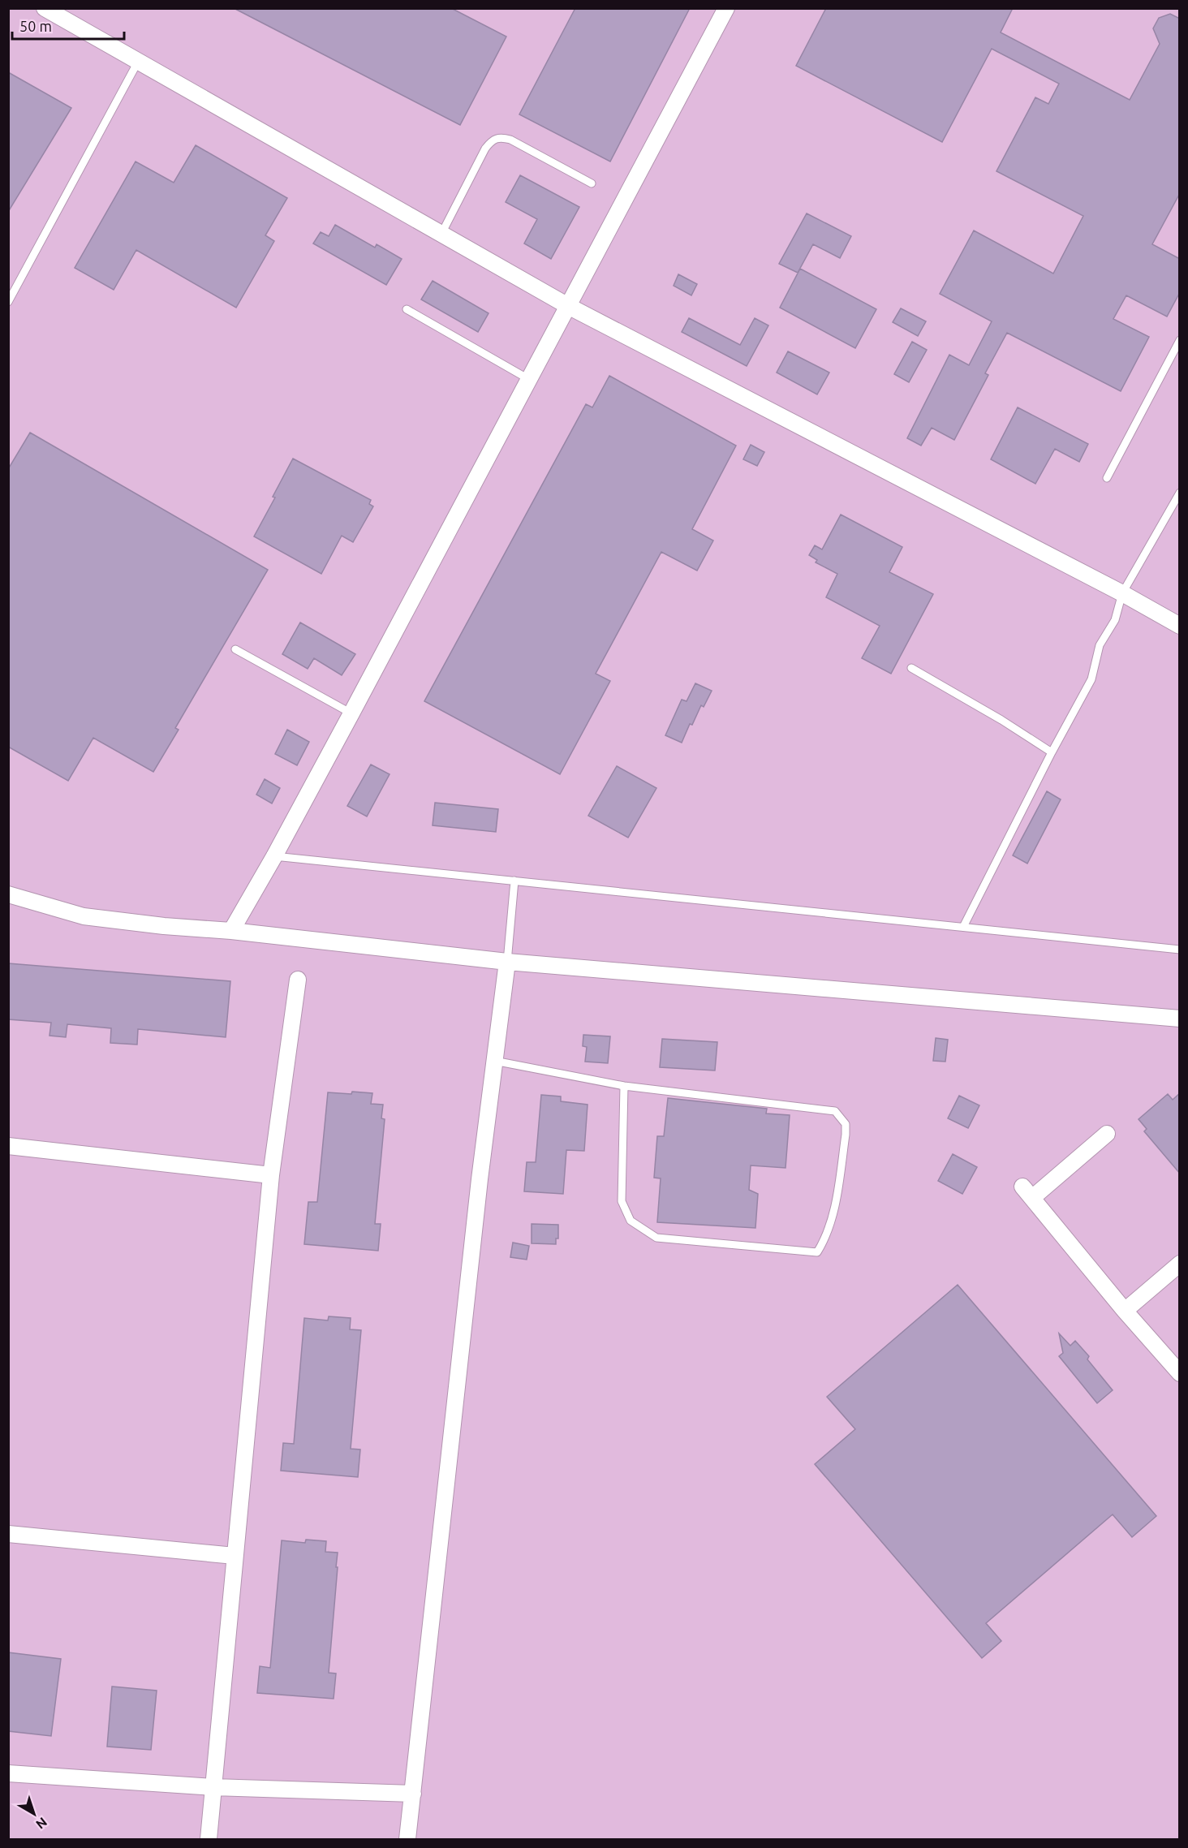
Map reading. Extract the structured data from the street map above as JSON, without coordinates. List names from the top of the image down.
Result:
{
  "scale_bar": "50 m",
  "north": "bottom right"
}
